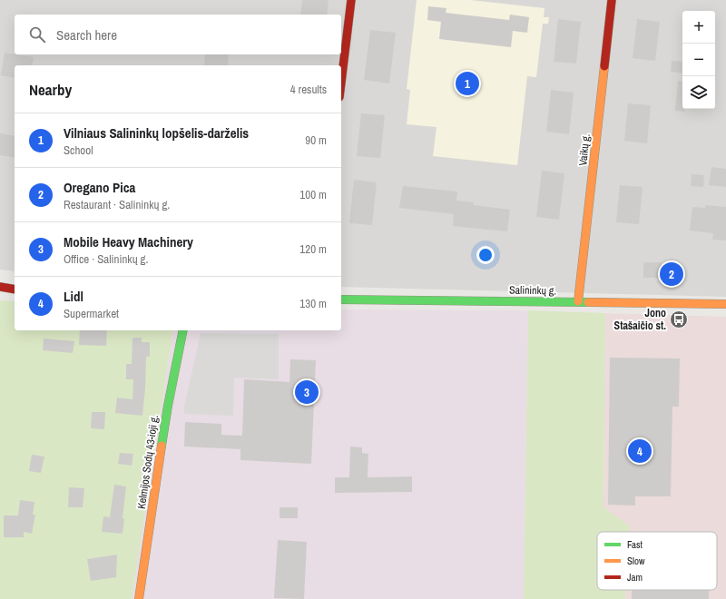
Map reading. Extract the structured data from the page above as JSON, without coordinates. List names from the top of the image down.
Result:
{
  "streets": {
    "street": ["Vaikų g.", "Salininkų g.", "Kelmijos Sodų 43-ioji g."]
  },
  "crossings": [
    ["Vaikų g.", "Salininkų g."]
  ],
  "places": {
    "bus stop": ["Jono Stašaičio st."]
  },
  "legend": ["Fast", "Slow", "Jam"],
  "page": {
    "map_buttons": ["+", "−"],
    "search": "Search here",
    "heading": ["Nearby", "4 results"],
    "pins": [
      "1",
      "2",
      "3",
      "4"
    ],
    "list": [
      {
        "mark": "1",
        "name": "Vilniaus Salininkų lopšelis-darželis",
        "note": "School",
        "value": "90 m"
      },
      {
        "mark": "2",
        "name": "Oregano Pica",
        "note": "Restaurant · Salininkų g.",
        "value": "100 m"
      },
      {
        "mark": "3",
        "name": "Mobile Heavy Machinery",
        "note": "Office · Salininkų g.",
        "value": "120 m"
      },
      {
        "mark": "4",
        "name": "Lidl",
        "note": "Supermarket",
        "value": "130 m"
      }
    ]
  }
}
